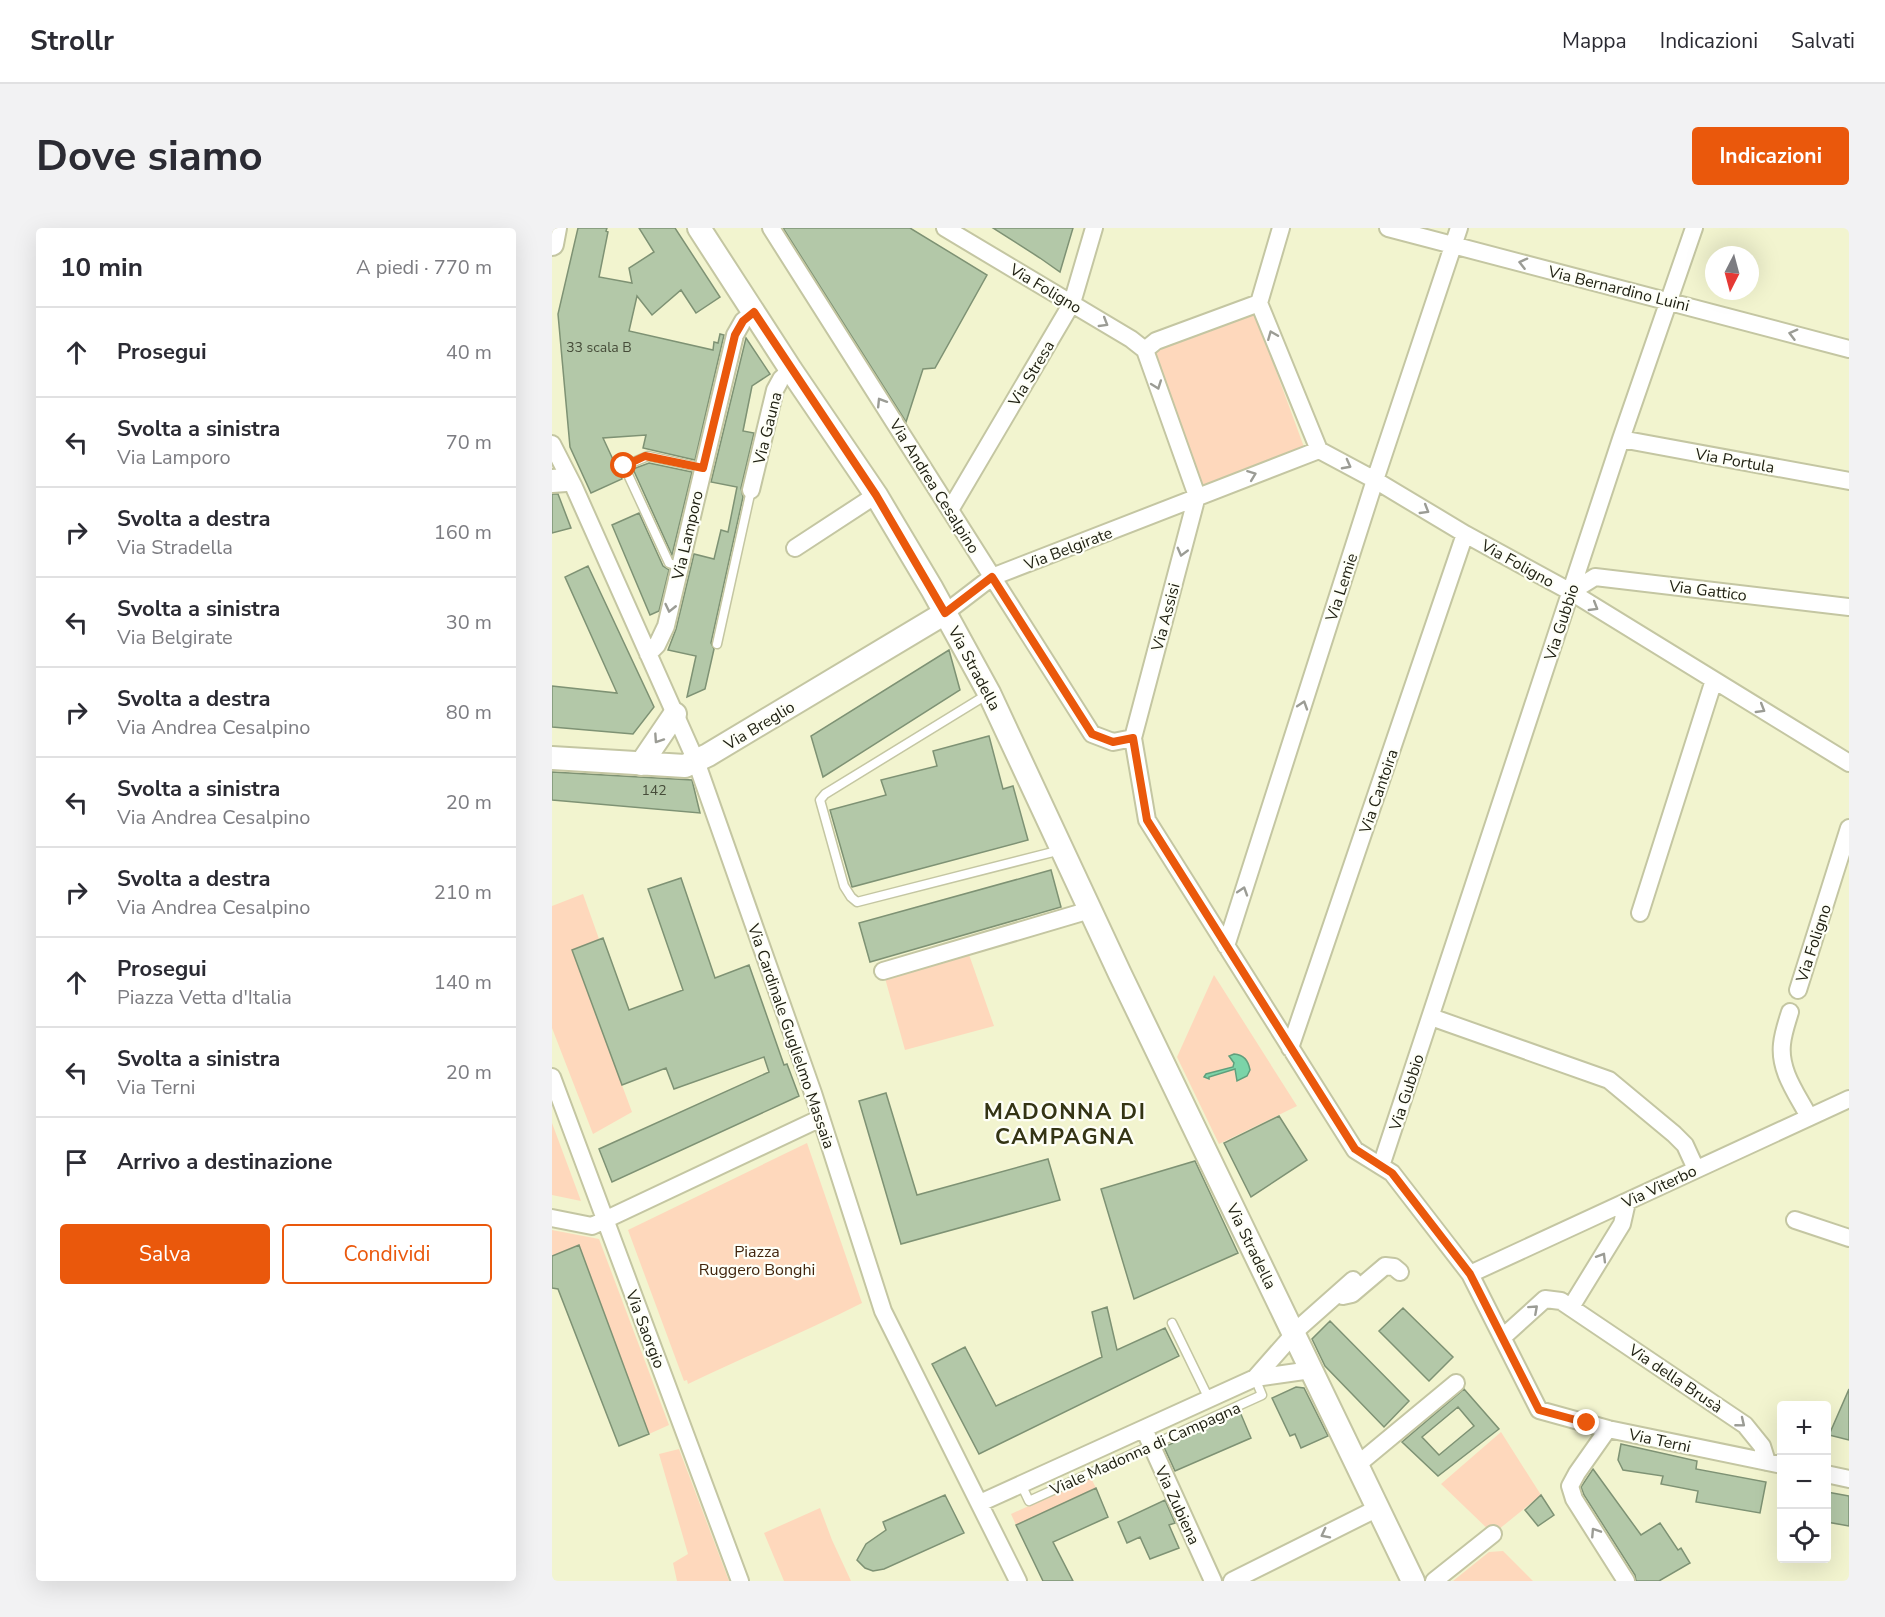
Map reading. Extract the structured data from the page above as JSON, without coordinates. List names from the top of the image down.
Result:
{
  "streets": {
    "street": [
      "Via Foligno",
      "Via Bernardino Luini",
      "Via Stresa",
      "Via Gauna",
      "Via Portula",
      "Via Andrea Cesalpino",
      "Via Lamporo",
      "Via Belgirate",
      "Via Lemie",
      "Via Gattico",
      "Via Assisi",
      "Via Gubbio",
      "Via Stradella",
      "Via Breglio",
      "Via Cantoira",
      "Via Cardinale Guglielmo Massaia",
      "Via Viterbo",
      "Via Saorgio",
      "Via della Brusà",
      "Via Terni",
      "Viale Madonna di Campagna",
      "Via Zubiena"
    ]
  },
  "crossings": [
    ["Via Foligno", "Via Stresa"],
    ["Via Foligno", "Via Belgirate"],
    ["Via Foligno", "Via Lemie"],
    ["Via Foligno", "Via Gattico"],
    ["Via Foligno", "Via Gubbio"],
    ["Via Foligno", "Via Cantoira"],
    ["Via Bernardino Luini", "Via Lemie"],
    ["Via Bernardino Luini", "Via Gubbio"],
    ["Via Stresa", "Via Andrea Cesalpino"],
    ["Via Gauna", "Via Stradella"],
    ["Via Portula", "Via Gubbio"],
    ["Via Andrea Cesalpino", "Via Belgirate"],
    ["Via Andrea Cesalpino", "Via Assisi"],
    ["Via Lamporo", "Via Stradella"],
    ["Via Lamporo", "Via Cardinale Guglielmo Massaia"],
    ["Via Belgirate", "Via Assisi"],
    ["Via Belgirate", "Via Stradella"],
    ["Via Belgirate", "Via Breglio"],
    ["Via Gattico", "Via Gubbio"],
    ["Via Stradella", "Via Breglio"],
    ["Via Stradella", "Viale Madonna di Campagna"],
    ["Via Breglio", "Via Cardinale Guglielmo Massaia"],
    ["Via Cardinale Guglielmo Massaia", "Viale Madonna di Campagna"],
    ["Via della Brusà", "Via Terni"],
    ["Viale Madonna di Campagna", "Via Zubiena"]
  ],
  "one_way": [
    "Via Foligno",
    "Via Bernardino Luini",
    "Via Andrea Cesalpino",
    "Via Lemie",
    "Via Assisi",
    "Via della Brusà"
  ],
  "districts": ["MADONNA DI CAMPAGNA"],
  "parks": ["Piazza Ruggero Bonghi"],
  "house_numbers": ["33 scala B", "142"],
  "north": "bottom",
  "page": {
    "header": "Strollr",
    "nav": ["Mappa", "Indicazioni", "Salvati"],
    "buttons": [
      "Indicazioni",
      ["Salva", "Condividi"]
    ],
    "title": "Dove siamo",
    "heading": ["10 min", "A piedi · 770 m"],
    "list": [
      ["Prosegui", "40 m"],
      ["Svolta a sinistra", "Via Lamporo", "70 m"],
      ["Svolta a destra", "Via Stradella", "160 m"],
      ["Svolta a sinistra", "Via Belgirate", "30 m"],
      ["Svolta a destra", "Via Andrea Cesalpino", "80 m"],
      ["Svolta a sinistra", "Via Andrea Cesalpino", "20 m"],
      ["Svolta a destra", "Via Andrea Cesalpino", "210 m"],
      ["Prosegui", "Piazza Vetta d'Italia", "140 m"],
      ["Svolta a sinistra", "Via Terni", "20 m"],
      "Arrivo a destinazione"
    ],
    "map_buttons": ["+", "−"]
  }
}
